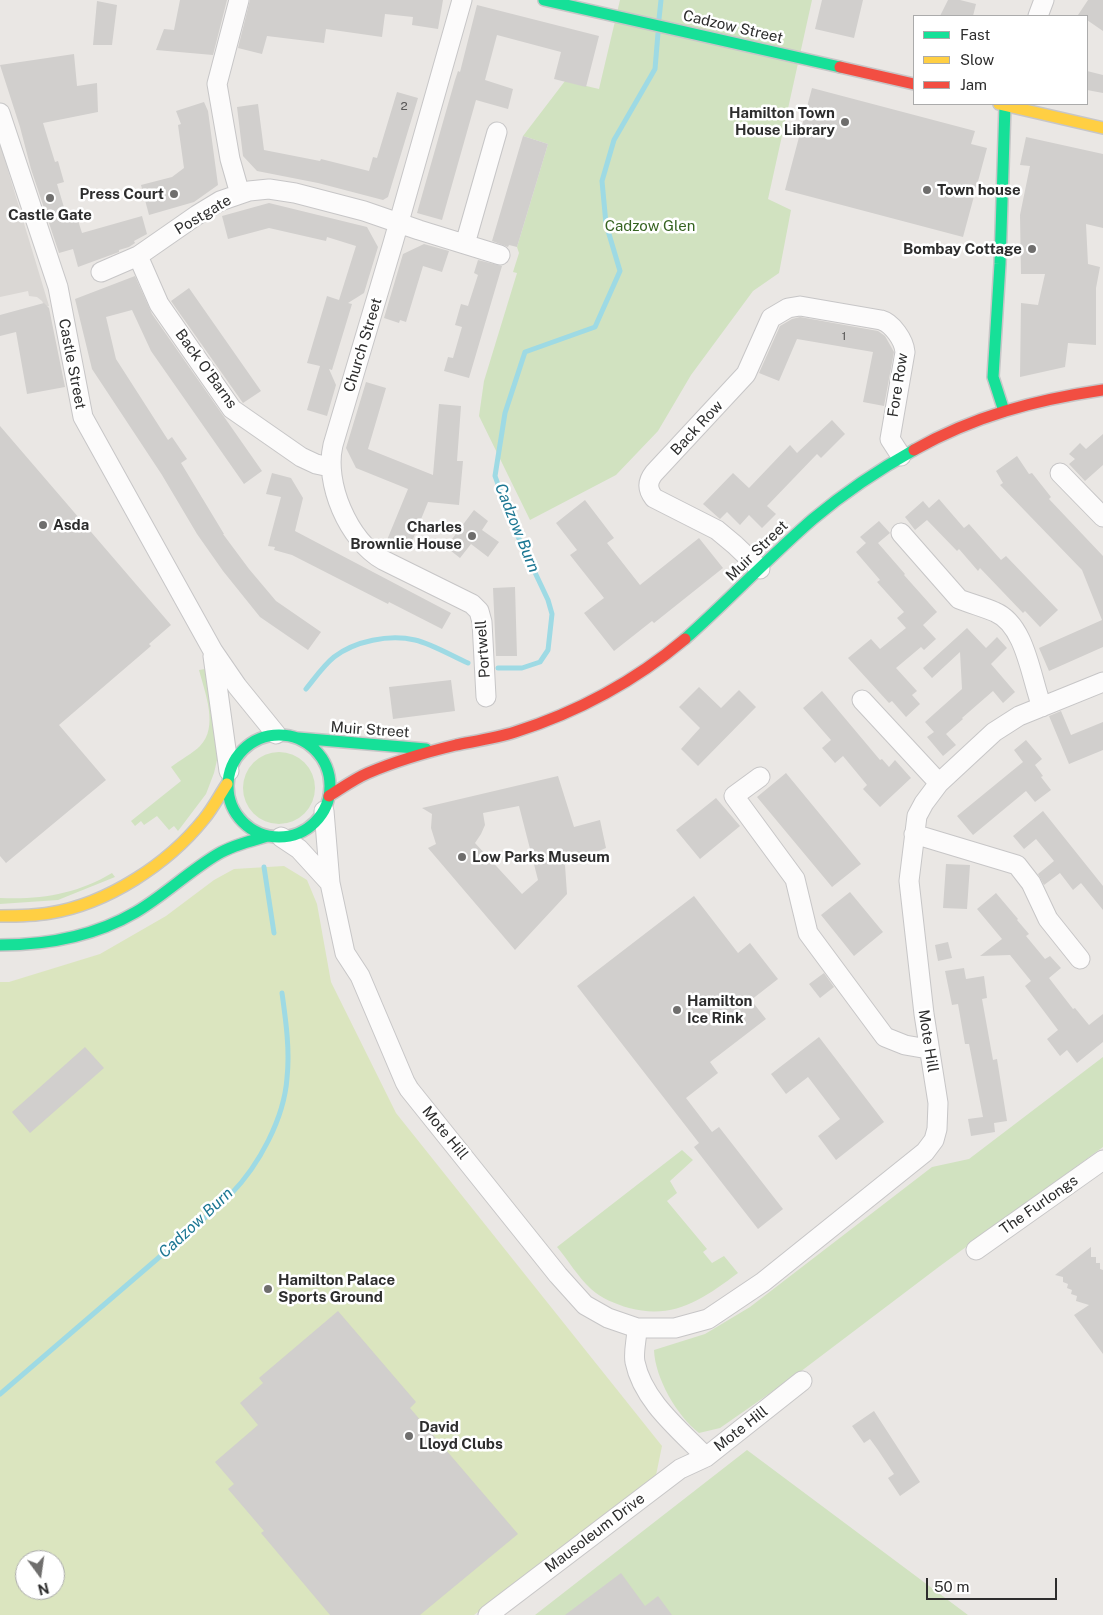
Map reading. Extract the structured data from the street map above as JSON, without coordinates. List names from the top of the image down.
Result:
{
  "streets": {
    "main road": ["Cadzow Street", "Muir Street"],
    "street": [
      "Postgate",
      "Church Street",
      "Castle Street",
      "Back O'Barns",
      "Fore Row",
      "Back Row",
      "Portwell",
      "Mote Hill",
      "The Furlongs",
      "Mausoleum Drive"
    ]
  },
  "crossings": [
    ["Postgate", "Church Street"],
    ["Postgate", "Back O'Barns"],
    ["Church Street", "Back O'Barns"],
    ["Church Street", "Portwell"],
    ["Castle Street", "Muir Street"],
    ["Castle Street", "Mote Hill"],
    ["Back O'Barns", "Portwell"],
    ["Fore Row", "Back Row"],
    ["Fore Row", "Muir Street"],
    ["Back Row", "Muir Street"],
    ["Muir Street", "Mote Hill"],
    ["Mote Hill", "Mausoleum Drive"]
  ],
  "water": ["Cadzow Burn"],
  "parks": ["Cadzow Glen"],
  "places": [
    "Hamilton Town House Library",
    "Town house",
    "Press Court",
    "Castle Gate",
    "Bombay Cottage",
    "Asda",
    "Charles Brownlie House",
    "Low Parks Museum",
    "Hamilton Ice Rink",
    "Hamilton Palace Sports Ground",
    "David Lloyd Clubs"
  ],
  "house_numbers": ["2", "1"],
  "legend": ["Fast", "Slow", "Jam"],
  "scale_bar": "50 m",
  "north": "bottom"
}
